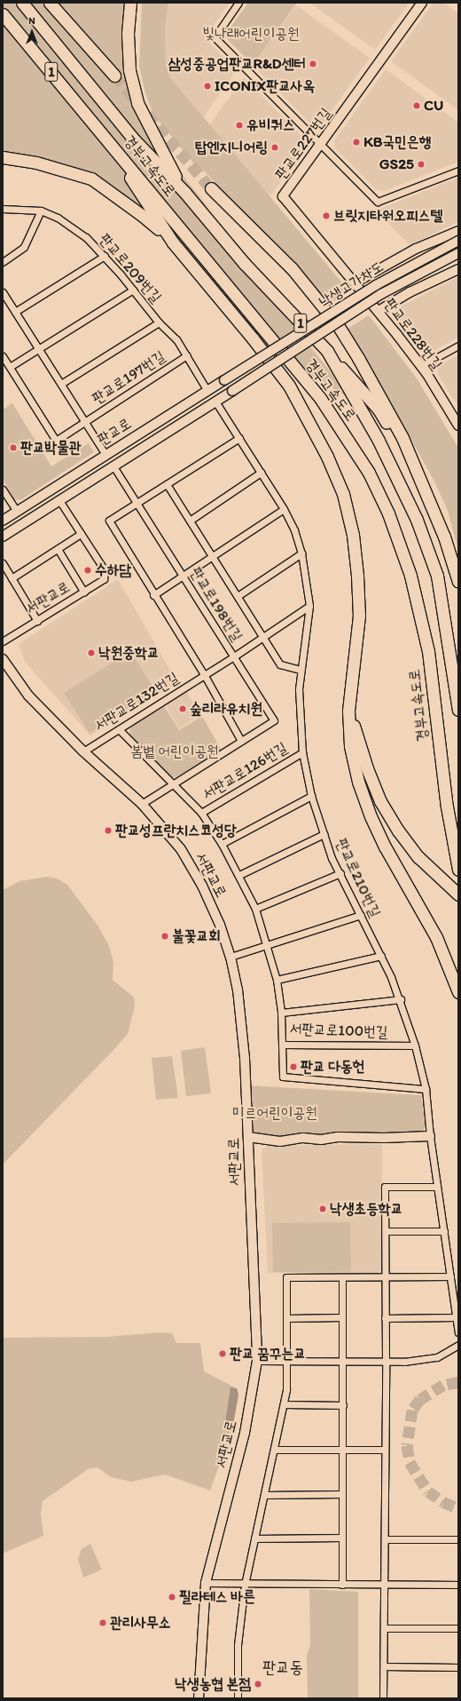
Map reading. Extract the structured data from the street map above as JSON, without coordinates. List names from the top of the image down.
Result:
{
  "streets": {
    "highway": ["1", "경부고속도로"],
    "street": [
      "판교로227번길",
      "판교로209번길",
      "낙생고가차도",
      "판교로228번길",
      "판교로197번길",
      "판교로",
      "서판교로",
      "판교로198번길",
      "서판교로132번길",
      "서판교로126번길",
      "판교로210번길",
      "서판교로100번길"
    ]
  },
  "crossings": [
    ["판교로227번길", "판교로228번길"],
    ["판교로209번길", "판교로197번길"],
    ["판교로209번길", "판교로"],
    ["낙생고가차도", "판교로"],
    ["판교로197번길", "판교로"],
    ["판교로", "판교로198번길"],
    ["판교로", "판교로210번길"],
    ["서판교로", "서판교로132번길"],
    ["서판교로", "서판교로126번길"],
    ["판교로198번길", "서판교로132번길"],
    ["판교로198번길", "서판교로126번길"],
    ["서판교로132번길", "서판교로126번길"],
    ["서판교로132번길", "판교로210번길"],
    ["서판교로126번길", "판교로210번길"],
    ["판교로210번길", "서판교로100번길"]
  ],
  "districts": ["판교동"],
  "parks": ["빛나래어린이공원", "봄볕 어린이공원", "미르어린이공원"],
  "places": [
    "삼성중공업판교R&D센터",
    "ICONIX판교사옥",
    "CU",
    "유비쿼스",
    "KB국민은행",
    "탑엔지니어링",
    "GS25",
    "브릿지타워오피스텔",
    "판교박물관",
    "수하담",
    "낙원중학교",
    "숲리라유치원",
    "판교성프란치스코성당",
    "불꽃교회",
    "판교 다동헌",
    "낙생초등학교",
    "판교 꿈꾸는교",
    "필라테스 바른",
    "관리사무소",
    "낙생농협 본점"
  ],
  "north": "top"
}
